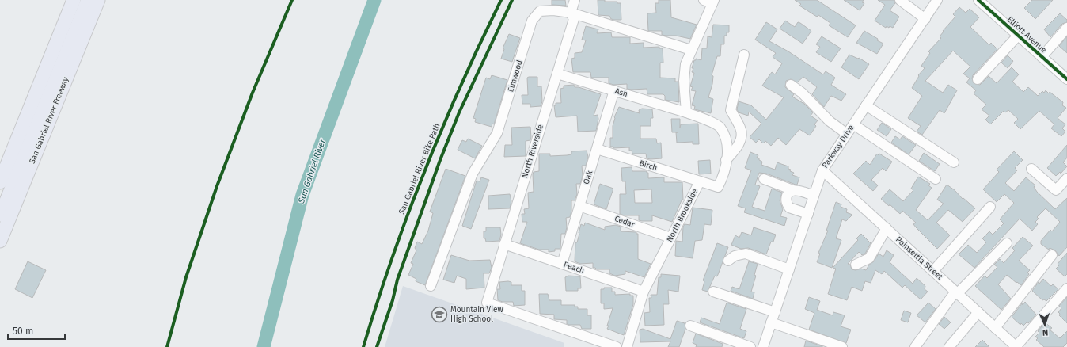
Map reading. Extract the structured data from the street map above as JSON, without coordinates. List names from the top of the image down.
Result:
{
  "streets": {
    "highway": ["San Gabriel River Freeway"],
    "street": [
      "Elliott Avenue",
      "Elmwood",
      "Ash",
      "Parkway Drive",
      "North Riverside",
      "Birch",
      "Oak",
      "North Brookside",
      "Cedar",
      "Poinsettia Street",
      "Peach"
    ],
    "cycle path": ["San Gabriel River Bike Path"]
  },
  "crossings": [
    ["Elmwood", "North Riverside"],
    ["Ash", "North Riverside"],
    ["Ash", "Oak"],
    ["Ash", "North Brookside"],
    ["Parkway Drive", "Poinsettia Street"],
    ["North Riverside", "Peach"],
    ["Birch", "Oak"],
    ["Birch", "North Brookside"],
    ["Oak", "Cedar"],
    ["Oak", "Peach"],
    ["North Brookside", "Cedar"],
    ["North Brookside", "Peach"]
  ],
  "water": ["San Gabriel River"],
  "places": {
    "school or university": ["Mountain View High School"]
  },
  "scale_bar": "50 m",
  "north": "bottom"
}
